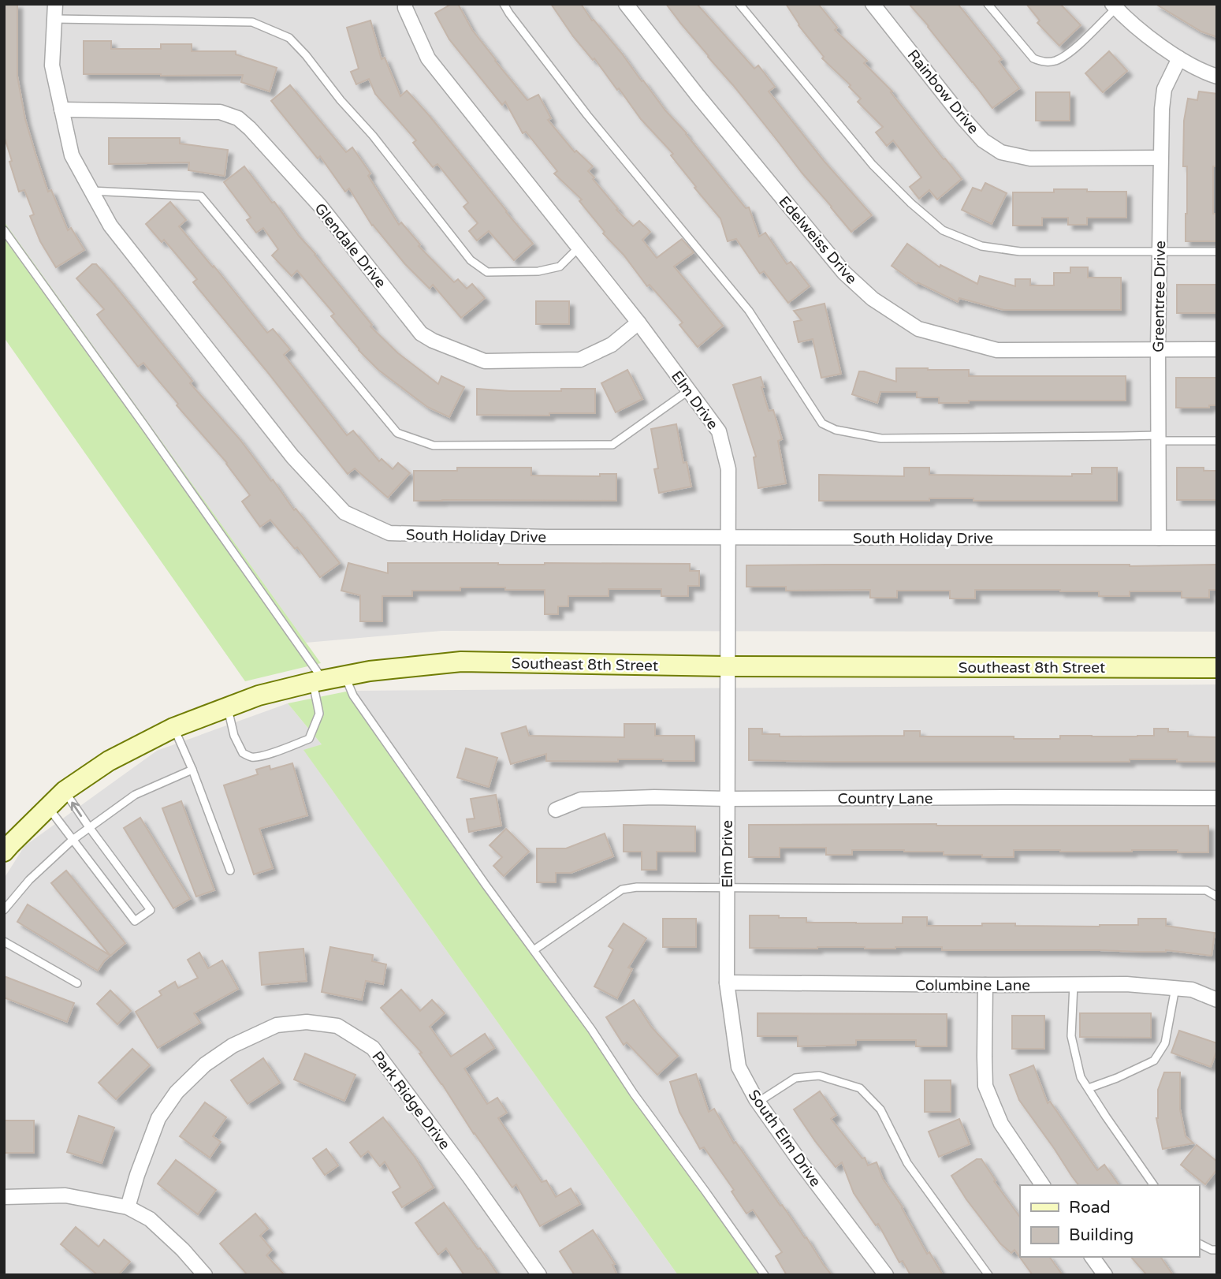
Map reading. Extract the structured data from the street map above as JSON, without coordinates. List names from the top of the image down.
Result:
{
  "streets": {
    "street": [
      "Rainbow Drive",
      "Edelweiss Drive",
      "Glendale Drive",
      "Greentree Drive",
      "Elm Drive",
      "South Holiday Drive",
      "Southeast 8th Street",
      "Country Lane",
      "Columbine Lane",
      "Park Ridge Drive",
      "South Elm Drive"
    ]
  },
  "crossings": [
    ["Rainbow Drive", "Greentree Drive"],
    ["Edelweiss Drive", "Greentree Drive"],
    ["Glendale Drive", "Elm Drive"],
    ["Glendale Drive", "South Holiday Drive"],
    ["Greentree Drive", "South Holiday Drive"],
    ["Elm Drive", "South Holiday Drive"],
    ["Elm Drive", "Southeast 8th Street"],
    ["Elm Drive", "Country Lane"],
    ["Elm Drive", "Columbine Lane"],
    ["Elm Drive", "South Elm Drive"],
    ["Columbine Lane", "South Elm Drive"]
  ],
  "legend": ["Road", "Building"]
}
